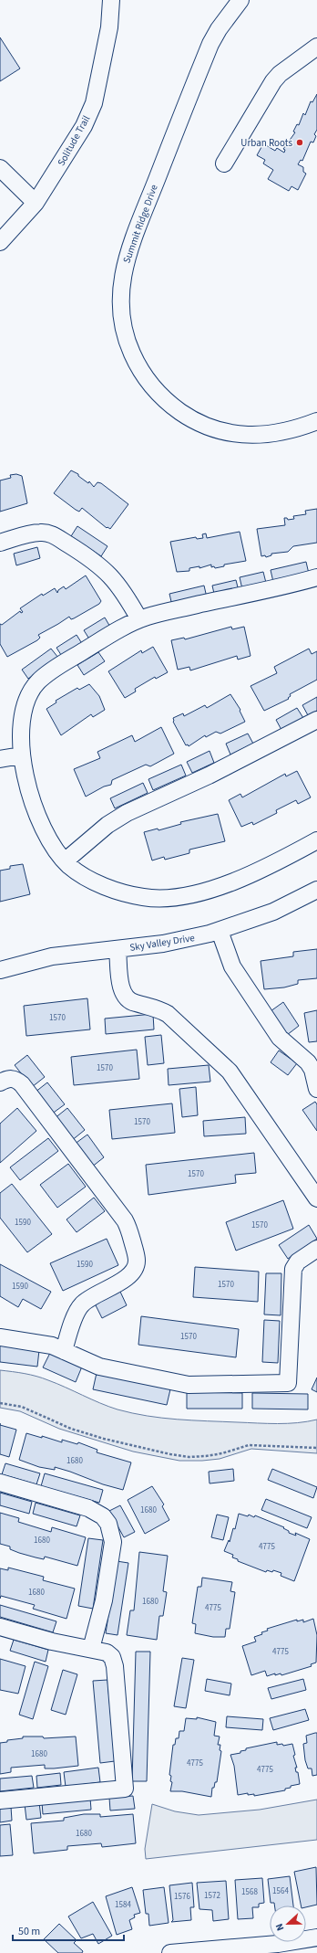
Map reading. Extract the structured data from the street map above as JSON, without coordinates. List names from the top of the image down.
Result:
{
  "streets": {
    "street": ["Solitude Trail", "Summit Ridge Drive", "Sky Valley Drive"]
  },
  "places": ["Urban Roots"],
  "house_numbers": [
    "1570",
    "1570",
    "1570",
    "1570",
    "1590",
    "1570",
    "1590",
    "1570",
    "1590",
    "1570",
    "1680",
    "1680",
    "1680",
    "4775",
    "1680",
    "1680",
    "4775",
    "4775",
    "1680",
    "4775",
    "4775",
    "1680",
    "1564",
    "1568",
    "1572",
    "1576",
    "1584"
  ],
  "scale_bar": "50 m",
  "north": "left"
}
